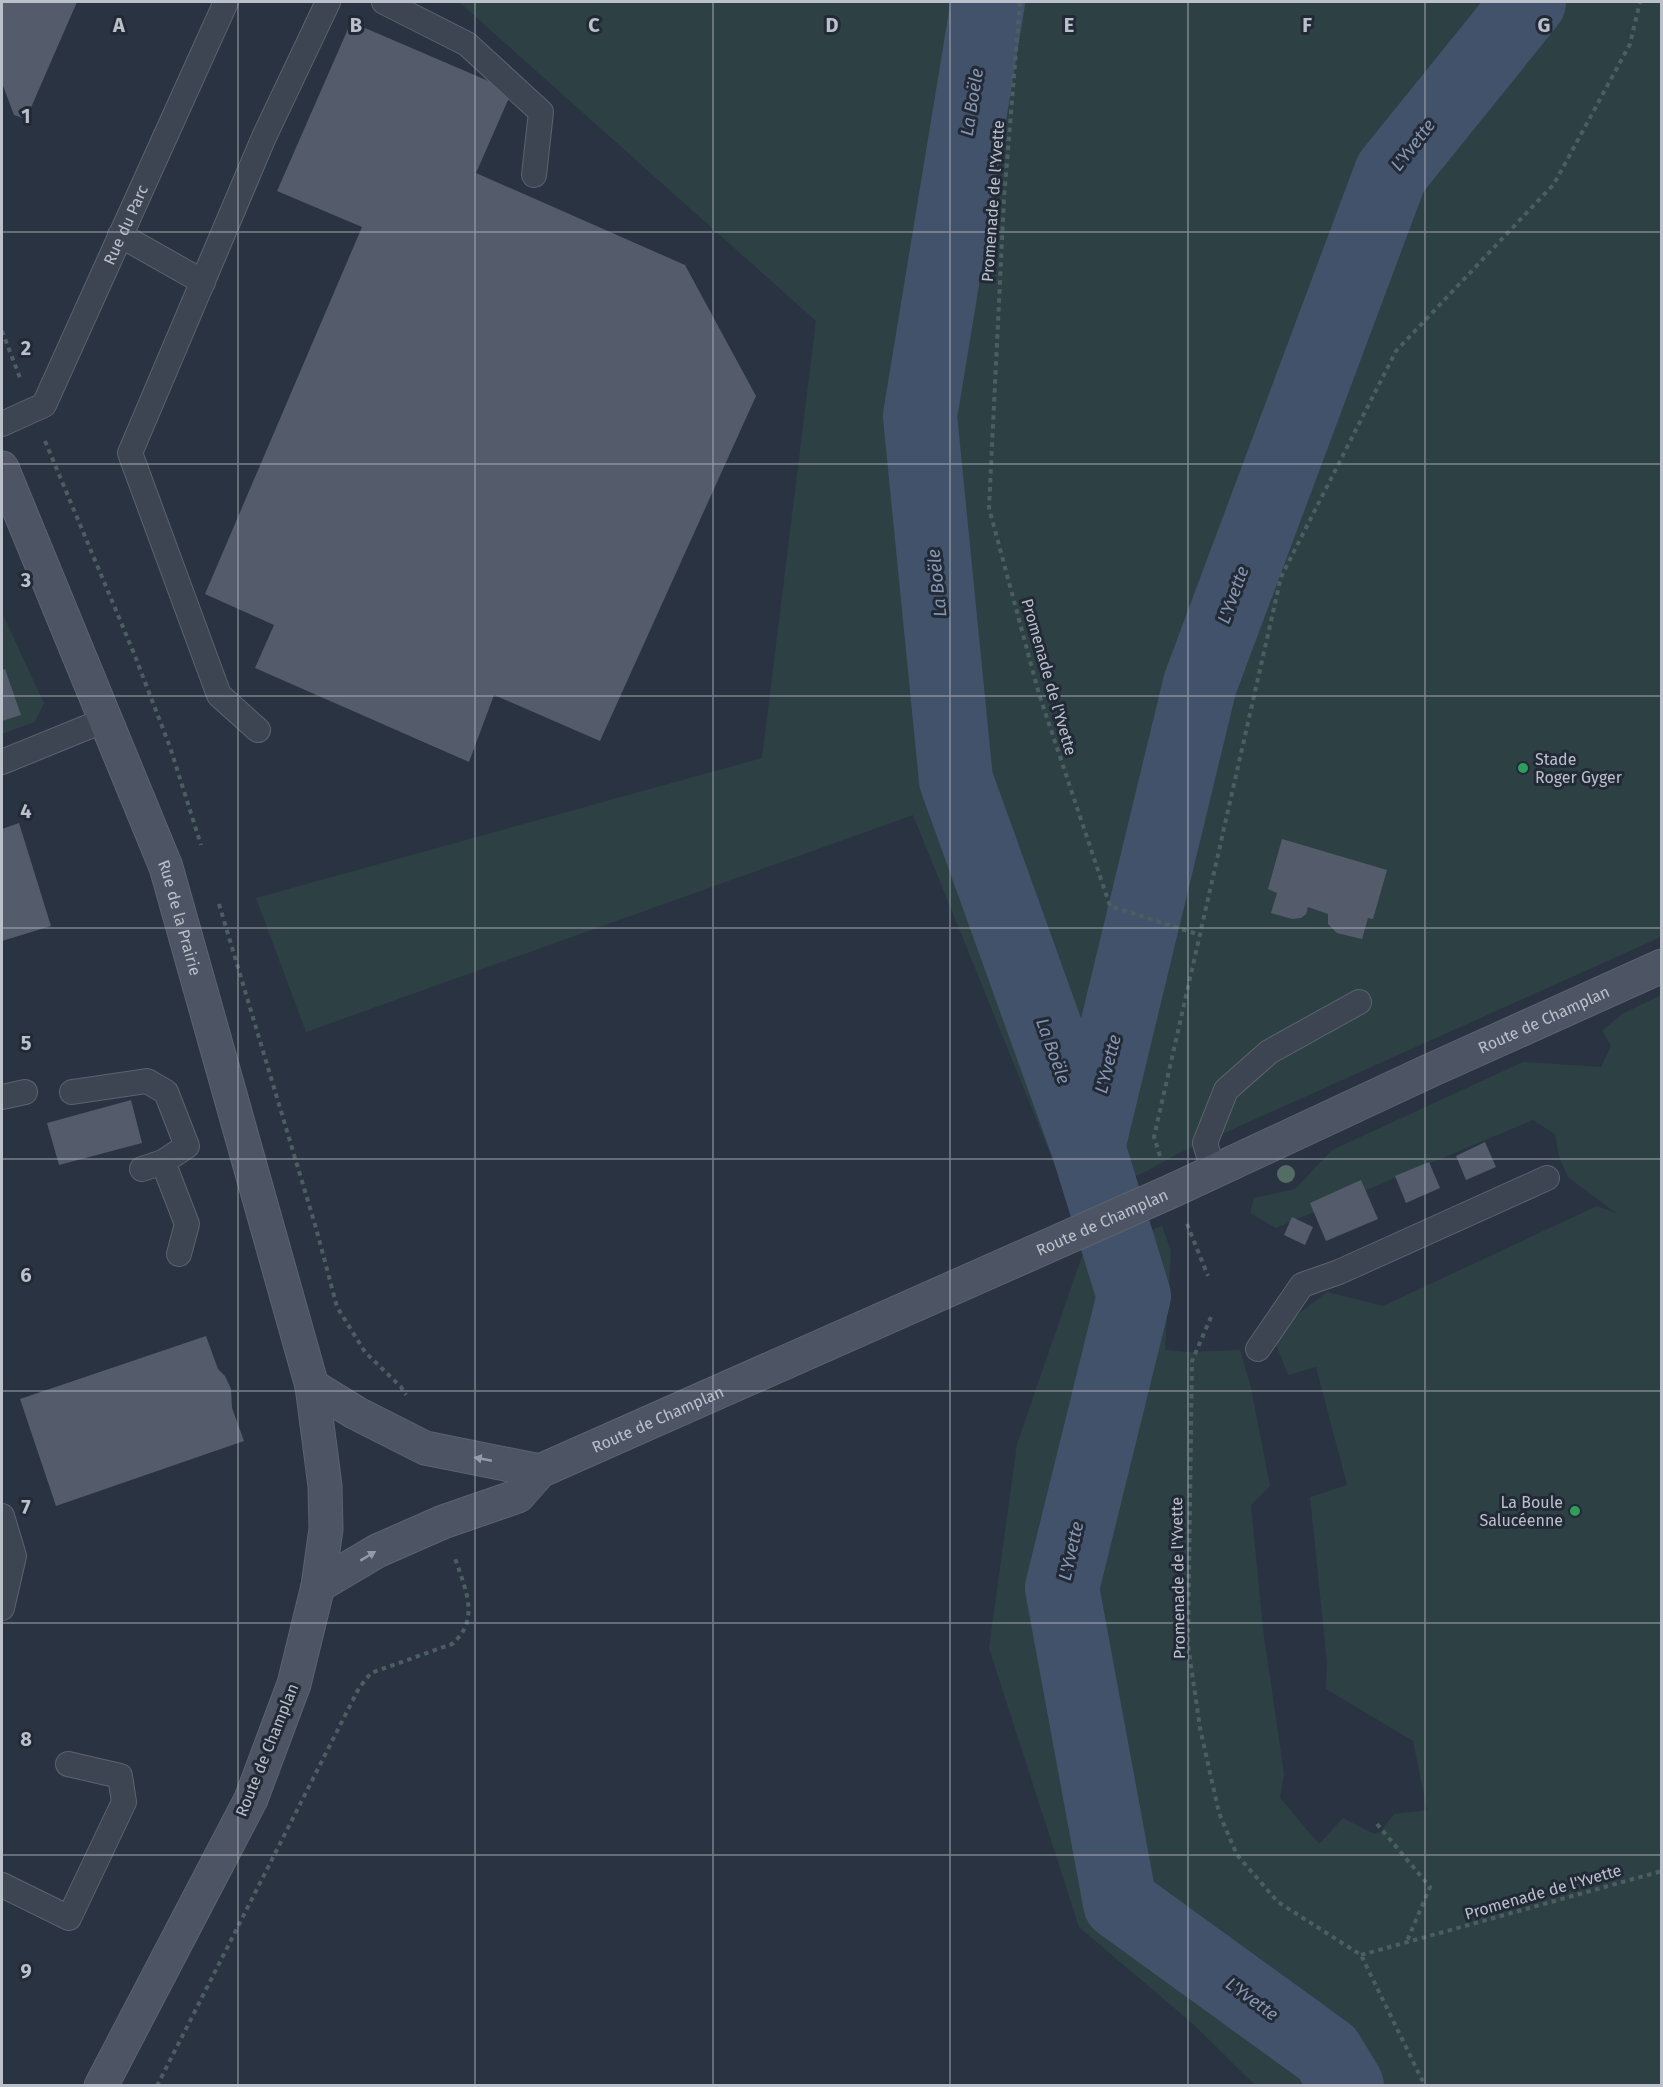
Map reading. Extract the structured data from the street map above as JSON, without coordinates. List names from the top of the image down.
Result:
{
  "streets": {
    "street": ["Rue de la Prairie", "Route de Champlan"],
    "lane": ["Rue du Parc"],
    "path": ["Promenade de l'Yvette"]
  },
  "crossings": [
    ["Rue de la Prairie", "Route de Champlan"]
  ],
  "water": ["La Boële", "L'Yvette"],
  "places": ["Stade Roger Gyger", "La Boule Salucéenne"],
  "grid": {
    "columns": [
      "A",
      "B",
      "C",
      "D",
      "E",
      "F",
      "G"
    ],
    "rows": [
      "1",
      "2",
      "3",
      "4",
      "5",
      "6",
      "7",
      "8",
      "9"
    ]
  }
}
